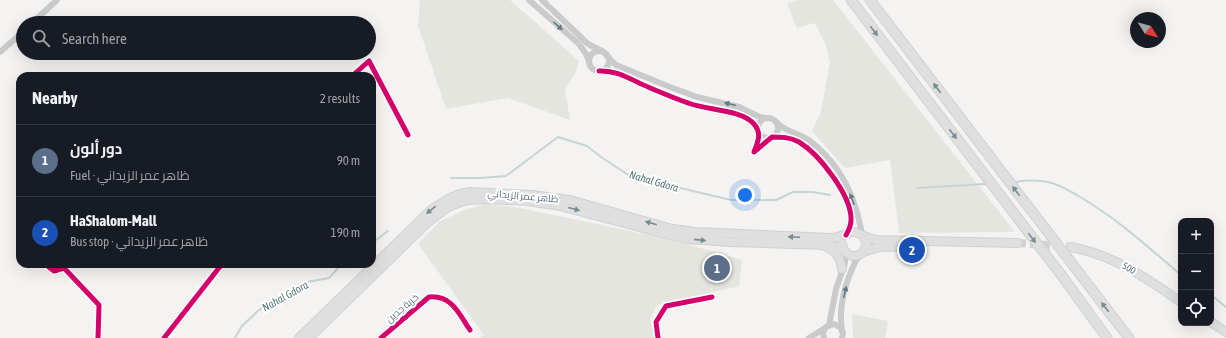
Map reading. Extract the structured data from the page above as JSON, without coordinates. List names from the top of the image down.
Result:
{
  "streets": {
    "main road": ["ظاهر عمر الزيداني", "500"],
    "street": ["خربة جدين"]
  },
  "water": ["Nahal Gdora"],
  "north": "bottom right",
  "page": {
    "search": "Search here",
    "heading": ["Nearby", "2 results"],
    "list": [
      {
        "mark": "1",
        "name": "دور ألون",
        "note": "Fuel · ظاهر عمر الزيداني",
        "value": "90 m"
      },
      {
        "mark": "2",
        "name": "HaShalom-Mall",
        "note": "Bus stop · ظاهر عمر الزيداني",
        "value": "190 m"
      }
    ],
    "map_buttons": ["+", "−"],
    "pins": ["2", "1"]
  }
}
